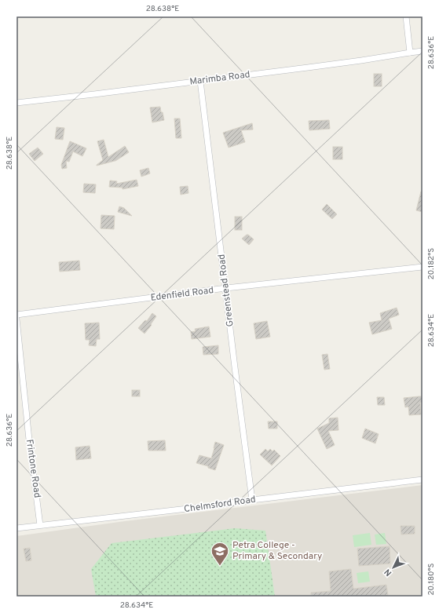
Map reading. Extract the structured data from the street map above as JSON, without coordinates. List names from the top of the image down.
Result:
{
  "streets": {
    "street": [
      "Marimba Road",
      "Greenstead Road",
      "Edenfield Road",
      "Frintone Road",
      "Chelmsford Road"
    ]
  },
  "crossings": [
    ["Marimba Road", "Greenstead Road"],
    ["Greenstead Road", "Edenfield Road"],
    ["Greenstead Road", "Chelmsford Road"],
    ["Frintone Road", "Chelmsford Road"]
  ],
  "places": {
    "school or university": ["Petra College - Primary & Secondary"]
  },
  "north": "bottom left",
  "coordinates": [
    "28.638°E",
    "28.636°E",
    "20.182°S",
    "28.634°E",
    "20.180°S"
  ]
}
